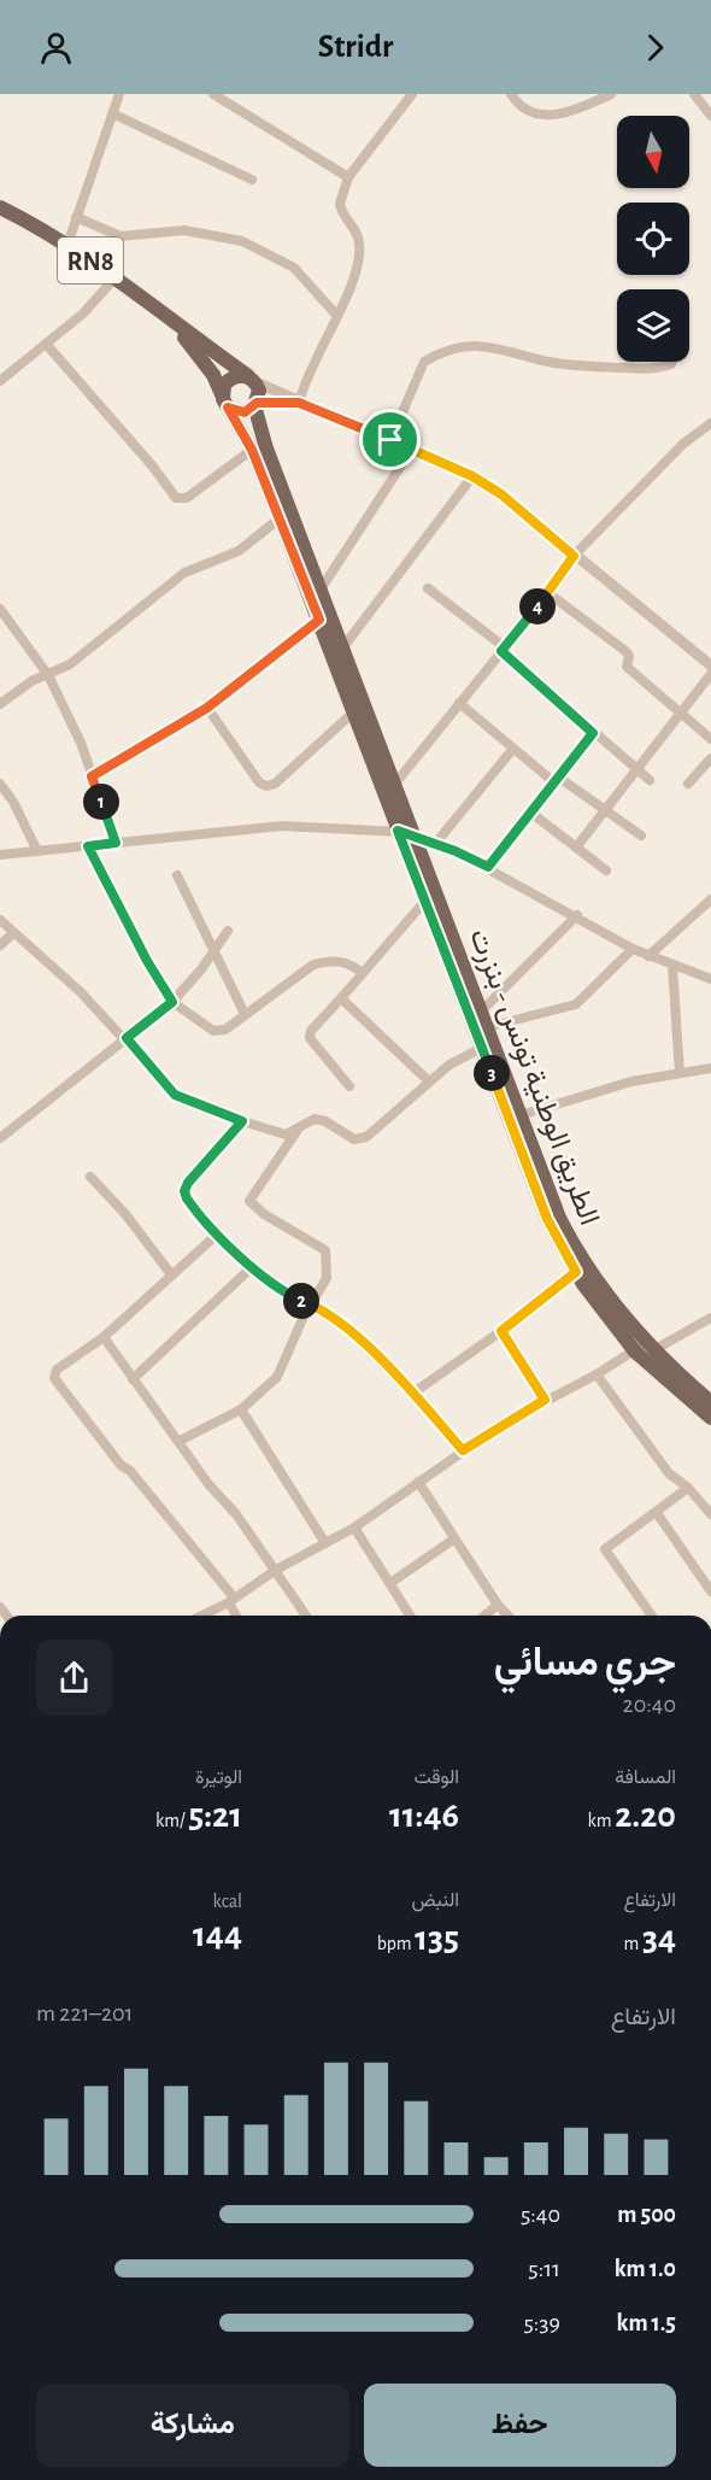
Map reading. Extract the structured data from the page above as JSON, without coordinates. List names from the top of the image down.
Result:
{
  "streets": {
    "main road": ["RN8", "الطريق الوطنية تونس - بنزرت"]
  },
  "crossings": [
    ["RN8", "الطريق الوطنية تونس - بنزرت"]
  ],
  "north": "bottom",
  "page": {
    "header": "Stridr",
    "pins": [
      "4",
      "1",
      "3",
      "2"
    ],
    "heading": ["جري مسائي", "20:40"],
    "stats": [
      ["المسافة", "2.20 km"],
      ["الوقت", "11:46"],
      ["الوتيرة", "5:21 /km"],
      ["الارتفاع", "34 m"],
      ["النبض", "135 bpm"],
      ["kcal", "144"]
    ],
    "chart": ["الارتفاع", "201–221 m"],
    "list": [
      {
        "name": "500 m",
        "note": "5:40"
      },
      {
        "name": "1.0 km",
        "note": "5:11"
      },
      {
        "name": "1.5 km",
        "note": "5:39"
      }
    ],
    "buttons": ["حفظ", "مشاركة"]
  }
}
